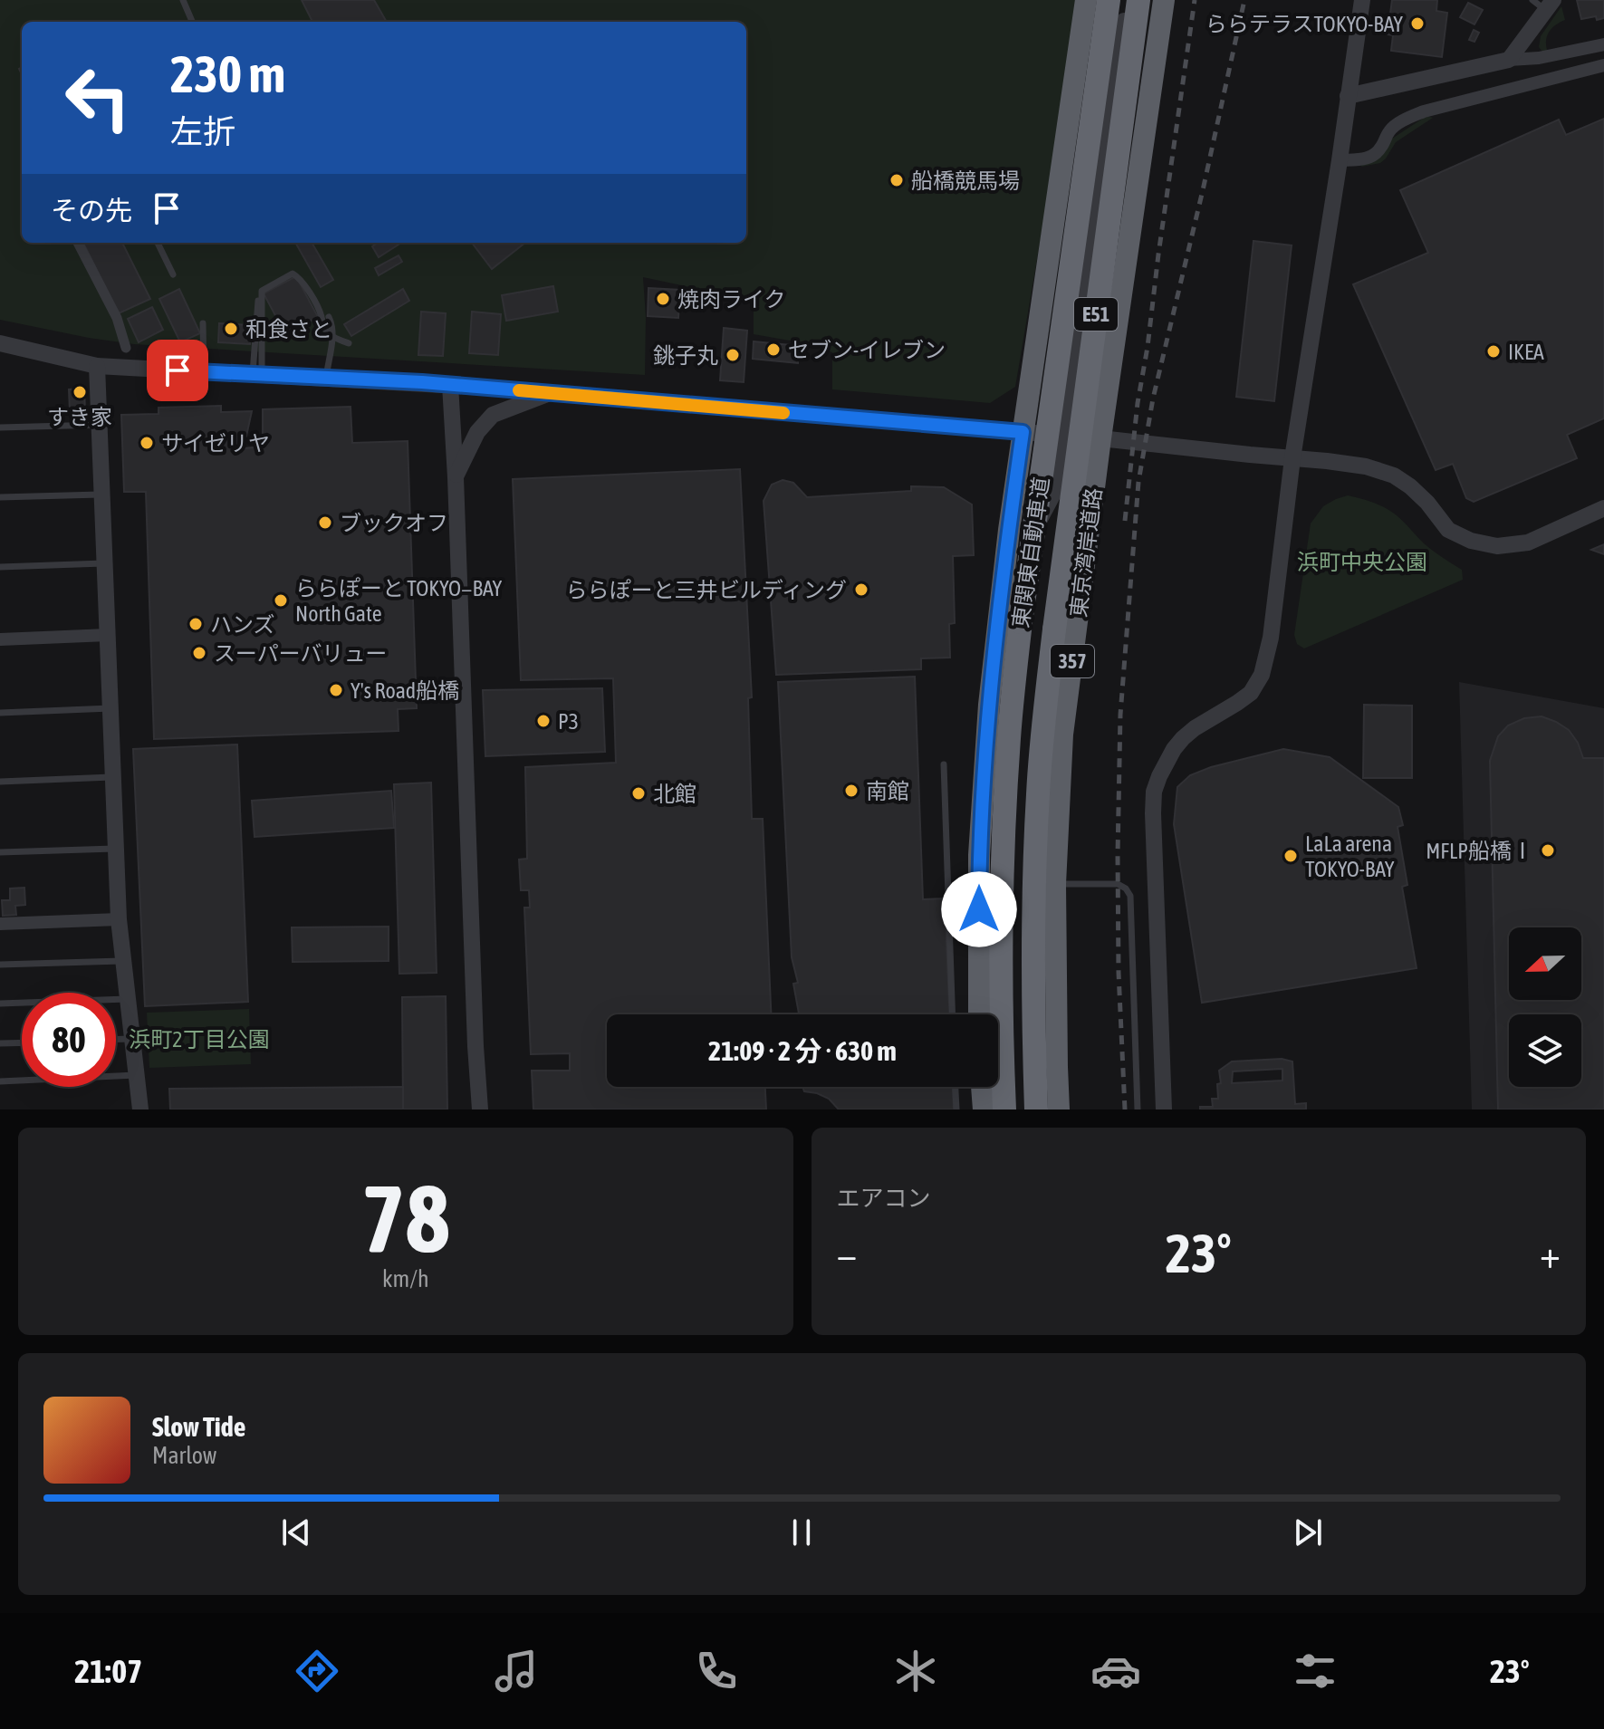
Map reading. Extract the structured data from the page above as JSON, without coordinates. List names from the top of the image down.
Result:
{
  "streets": {
    "highway": [
      "E51",
      "東関東自動車道",
      "東京湾岸道路",
      "357"
    ]
  },
  "parks": ["浜町中央公園", "浜町2丁目公園"],
  "places": [
    "ららテラスTOKYO-BAY",
    "船橋競馬場",
    "焼肉ライク",
    "和食さと",
    "セブン-イレブン",
    "IKEA",
    "銚子丸",
    "すき家",
    "サイゼリヤ",
    "ブックオフ",
    "ららぽーと三井ビルディング",
    "ららぽーと TOKYO−BAY North Gate",
    "ハンズ",
    "スーパーバリュー",
    "Y's Road船橋",
    "P3",
    "南館",
    "北館",
    "MFLP船橋Ⅰ",
    "LaLa arena TOKYO-BAY"
  ],
  "north": "left",
  "page": {
    "turn": ["230 m", "左折"],
    "then": "その先",
    "limit": "80",
    "trip": "21:09 · 2 分 · 630 m",
    "tile": [
      ["78", "km/h"],
      "エアコン"
    ],
    "heat": ["−", "23°", "+"],
    "song": ["Slow Tide", "Marlow"],
    "tabs": ["21:07", "23°"]
  }
}
